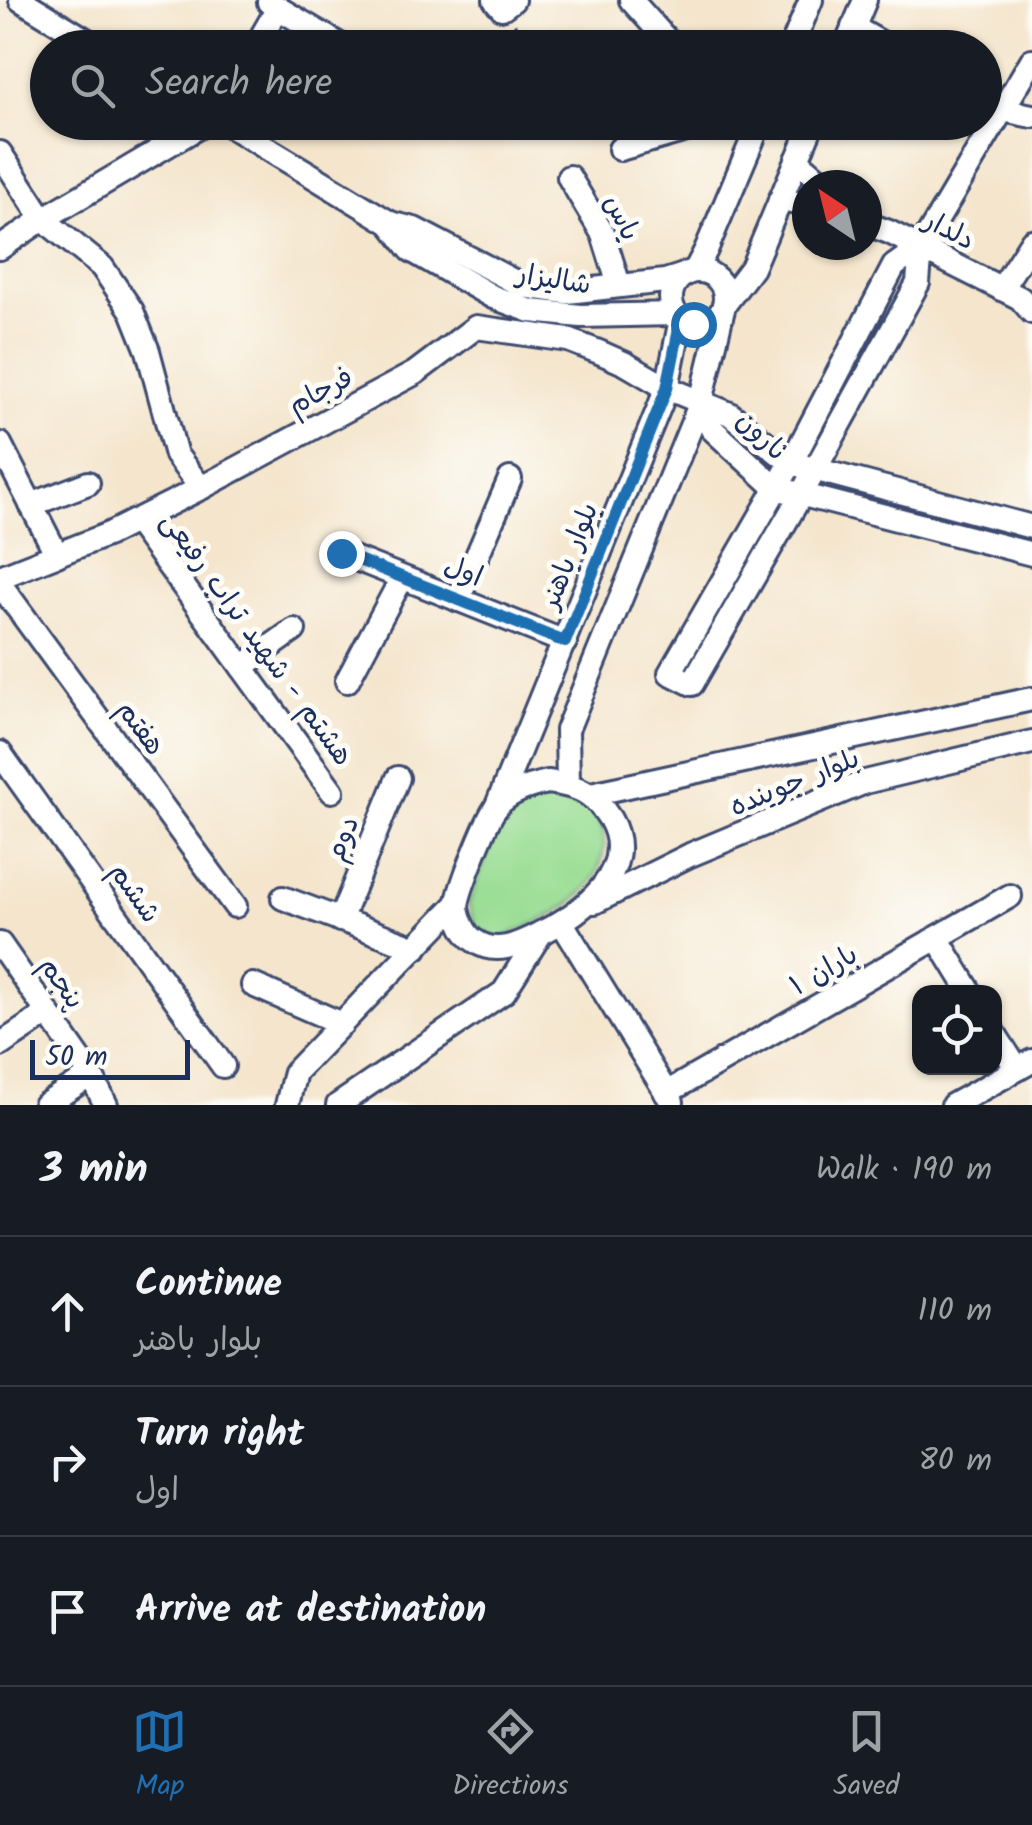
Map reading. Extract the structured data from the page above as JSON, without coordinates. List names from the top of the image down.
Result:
{
  "streets": {
    "street": [
      "یاس",
      "دلدار",
      "شالیزار",
      "فرجام",
      "نارون",
      "بلوار باهنر",
      "اول",
      "هشتم - شهید تراب رفیعی",
      "هفتم",
      "بلوار جوینده",
      "دوم",
      "ششم",
      "باران ۱",
      "پنجم"
    ]
  },
  "crossings": [
    ["یاس", "شالیزار"],
    ["شالیزار", "بلوار باهنر"],
    ["فرجام", "هشتم - شهید تراب رفیعی"],
    ["فرجام", "هفتم"],
    ["بلوار باهنر", "اول"],
    ["بلوار باهنر", "بلوار جوینده"]
  ],
  "scale_bar": "50 m",
  "north": "top left",
  "page": {
    "search": "Search here",
    "scale": "50 m",
    "heading": ["3 min", "Walk · 190 m"],
    "list": [
      ["Continue", "بلوار باهنر", "110 m"],
      ["Turn right", "اول", "80 m"],
      "Arrive at destination"
    ],
    "nav": ["Map", "Directions", "Saved"]
  }
}
